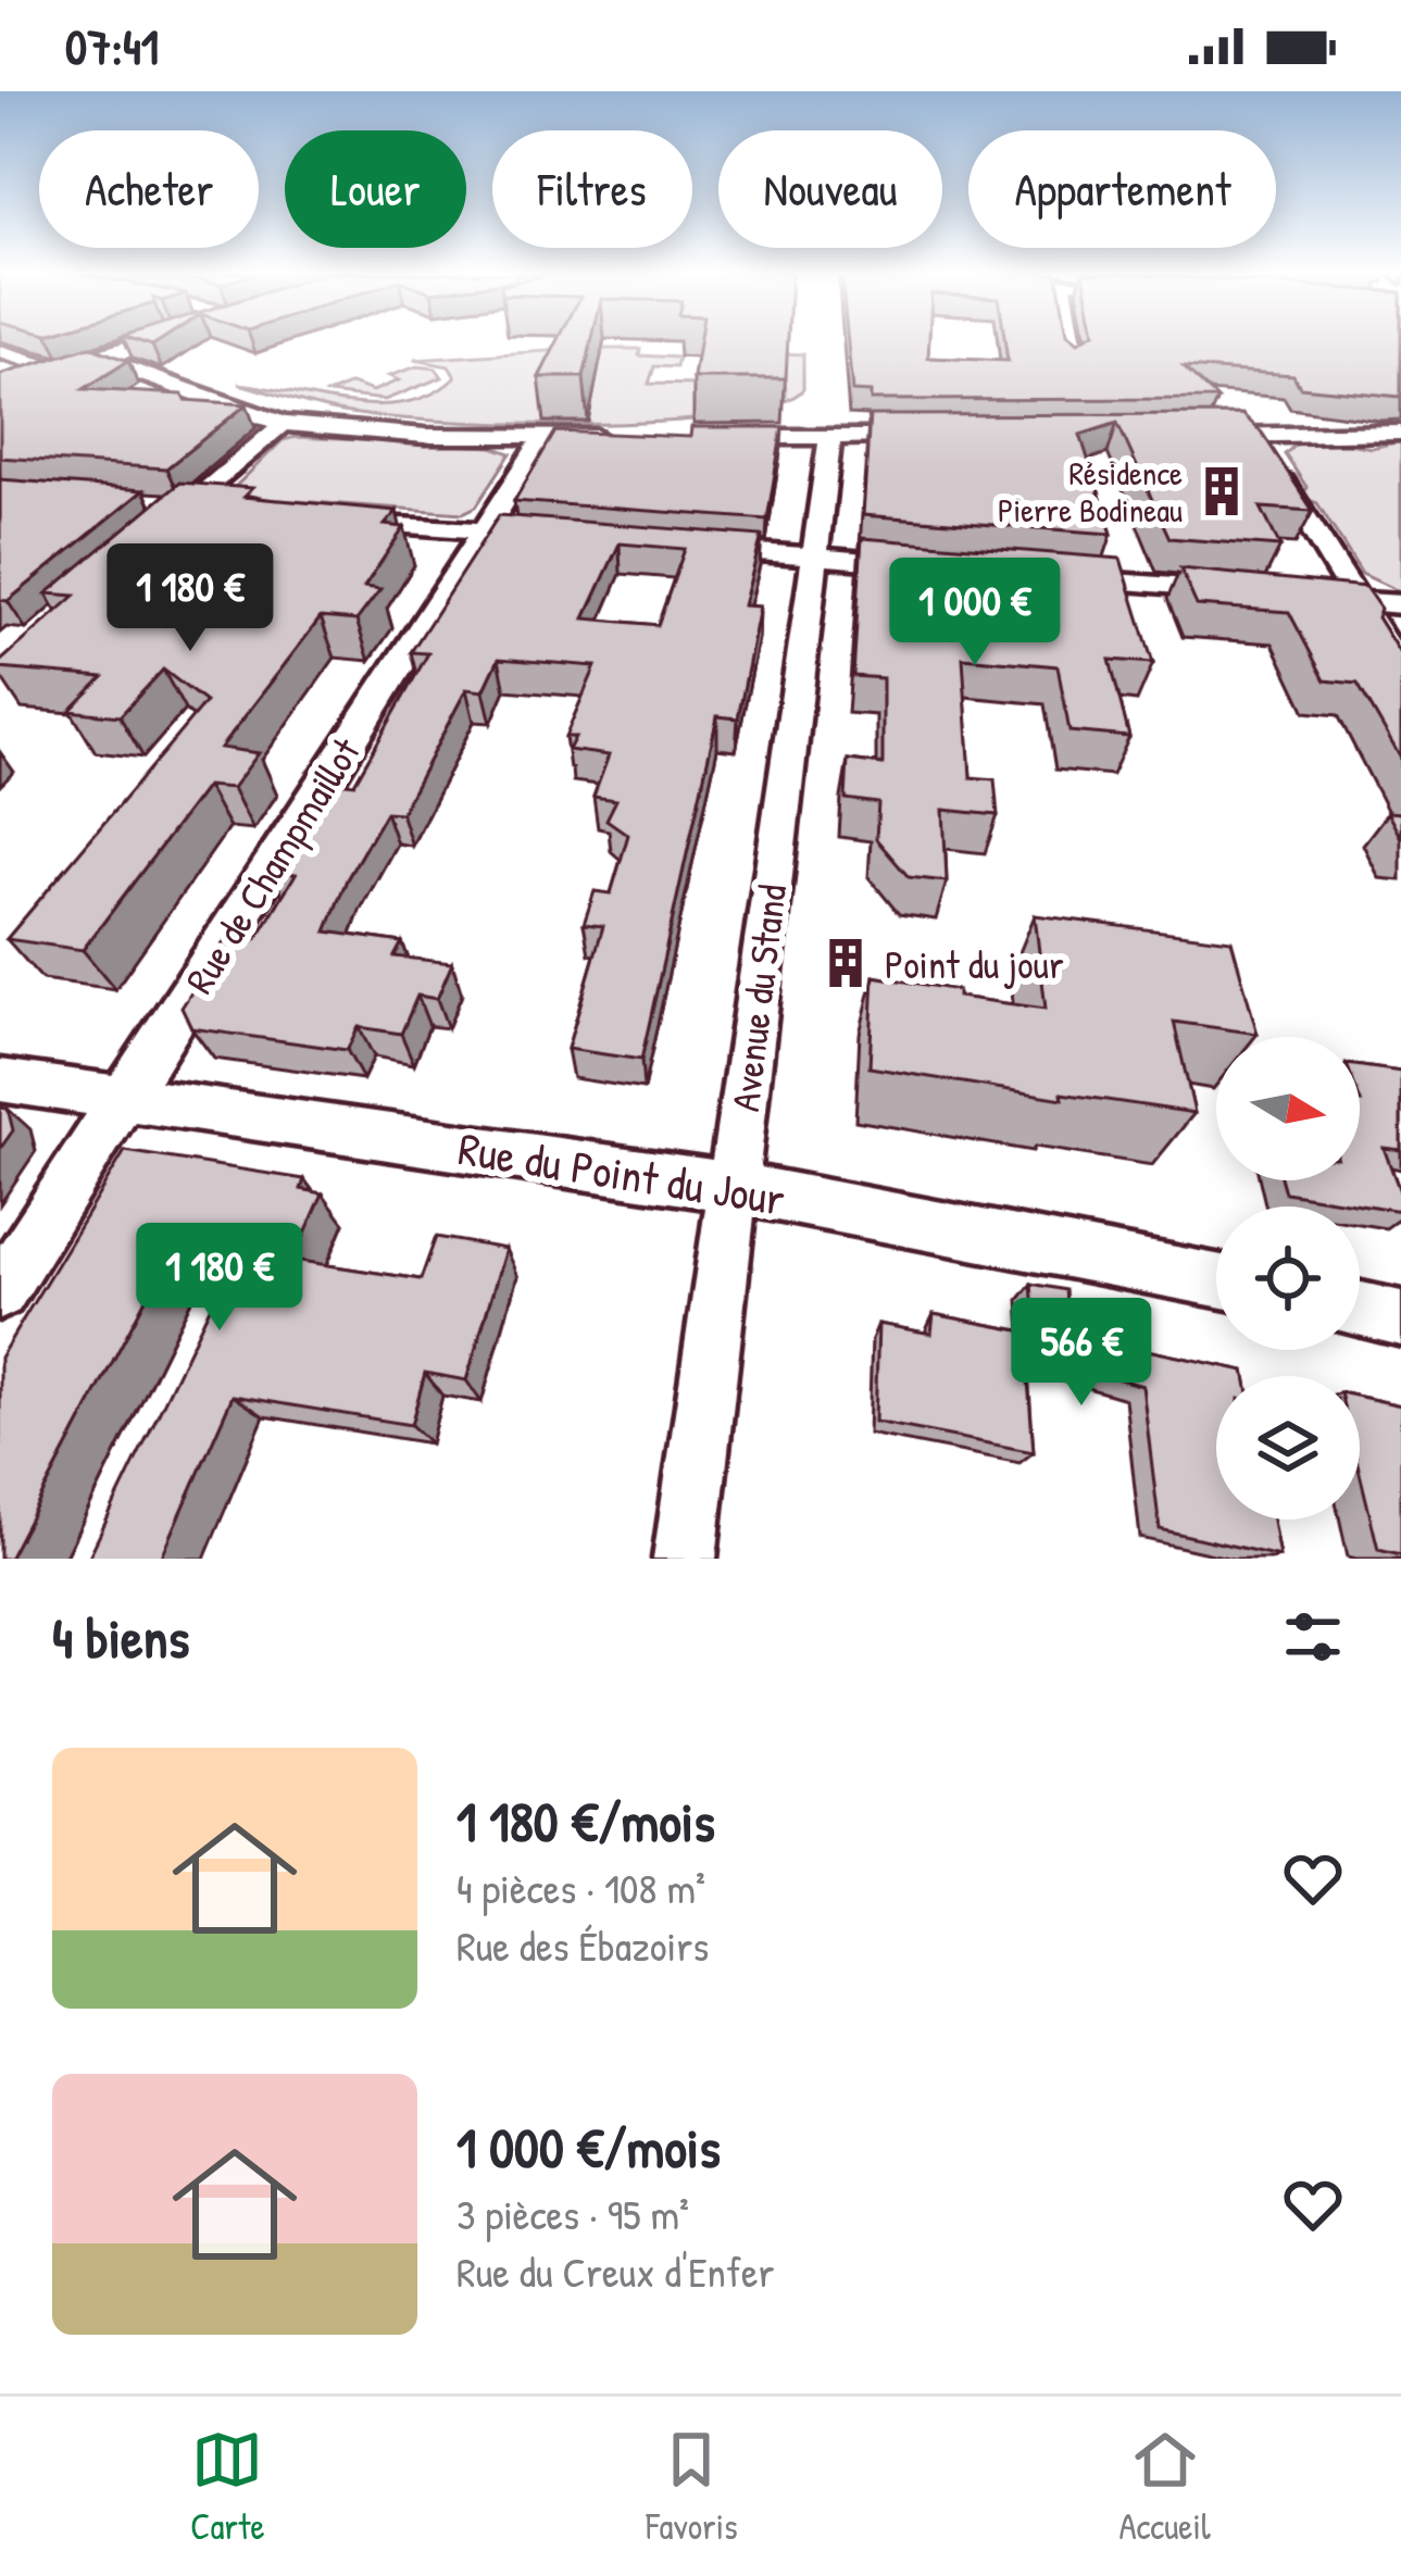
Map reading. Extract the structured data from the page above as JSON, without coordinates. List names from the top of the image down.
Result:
{
  "streets": {
    "street": ["Rue de Champmaillot", "Avenue du Stand", "Rue du Point du Jour"]
  },
  "crossings": [
    ["Rue de Champmaillot", "Rue du Point du Jour"],
    ["Avenue du Stand", "Rue du Point du Jour"]
  ],
  "places": {
    "building": ["Résidence Pierre Bodineau", "Point du jour"]
  },
  "north": "right",
  "page": {
    "status": "07:41",
    "chip": [
      "Acheter",
      "Louer",
      "Filtres",
      "Nouveau",
      "Appartement"
    ],
    "price": [
      "1 180 €",
      "1 000 €",
      "1 180 €",
      "566 €"
    ],
    "heading": "4 biens",
    "list": [
      {
        "name": "1 180 €/mois",
        "note": "4 pièces · 108 m² · Rue des Ébazoirs"
      },
      {
        "name": "1 000 €/mois",
        "note": "3 pièces · 95 m² · Rue du Creux d'Enfer"
      }
    ],
    "tabs": ["Carte", "Favoris", "Accueil"]
  }
}
